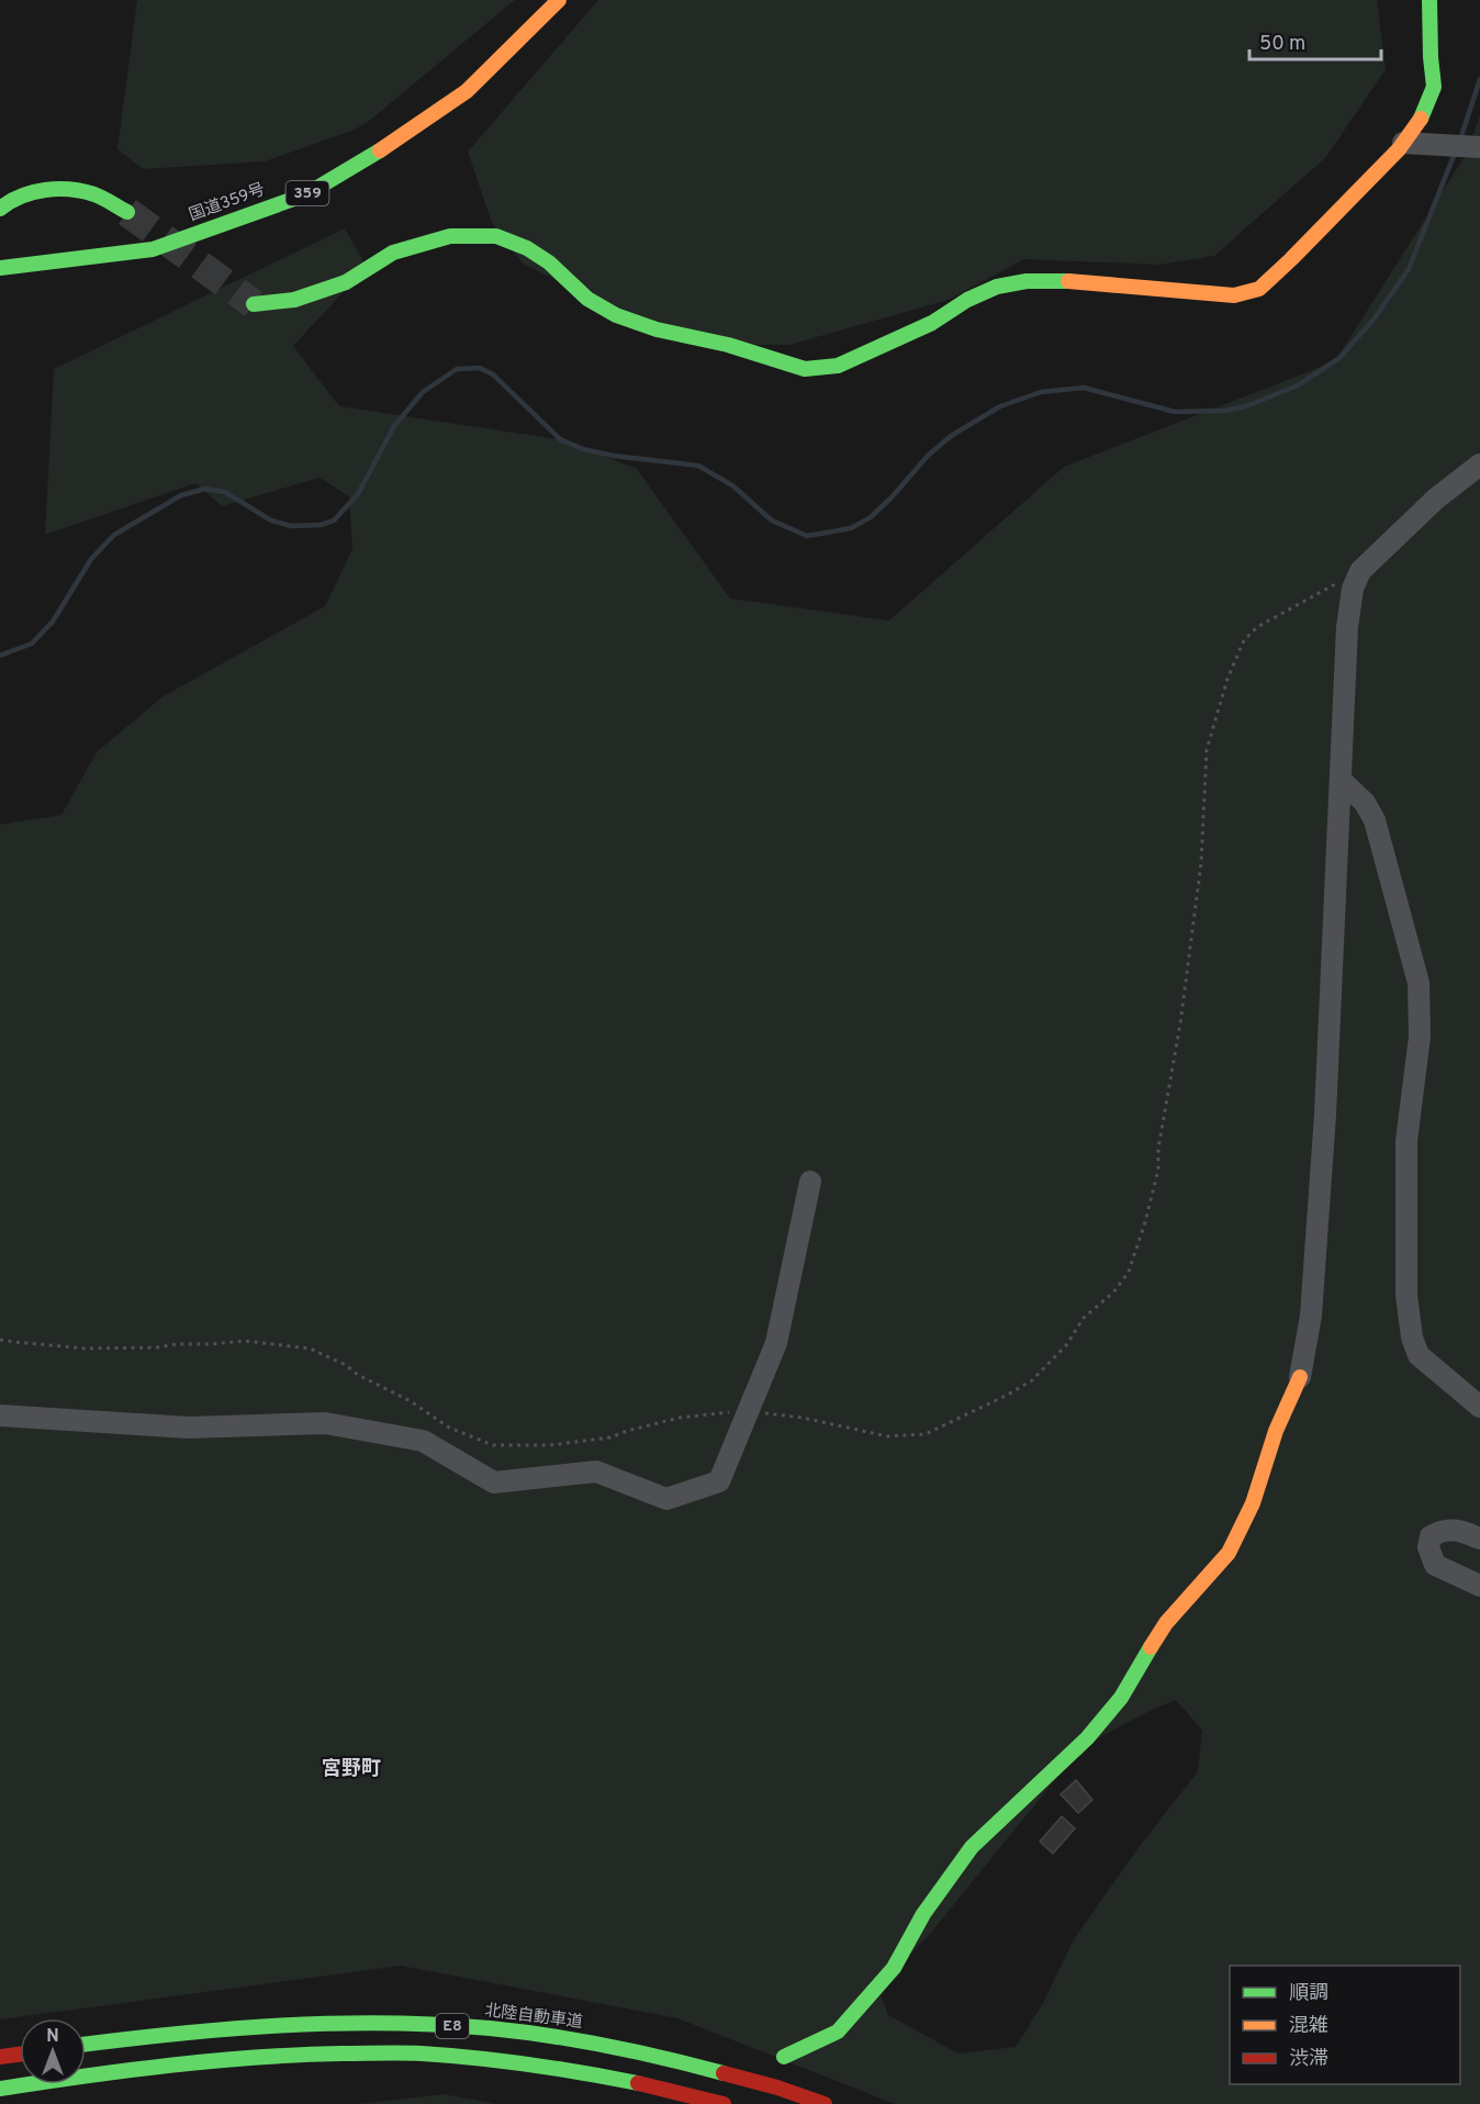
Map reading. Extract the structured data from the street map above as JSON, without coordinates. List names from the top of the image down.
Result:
{
  "streets": {
    "main road": [
      "359",
      "国道359号",
      "北陸自動車道",
      "E8"
    ]
  },
  "districts": ["宮野町"],
  "legend": ["順調", "混雑", "渋滞"],
  "scale_bar": "50 m",
  "north": "top"
}
